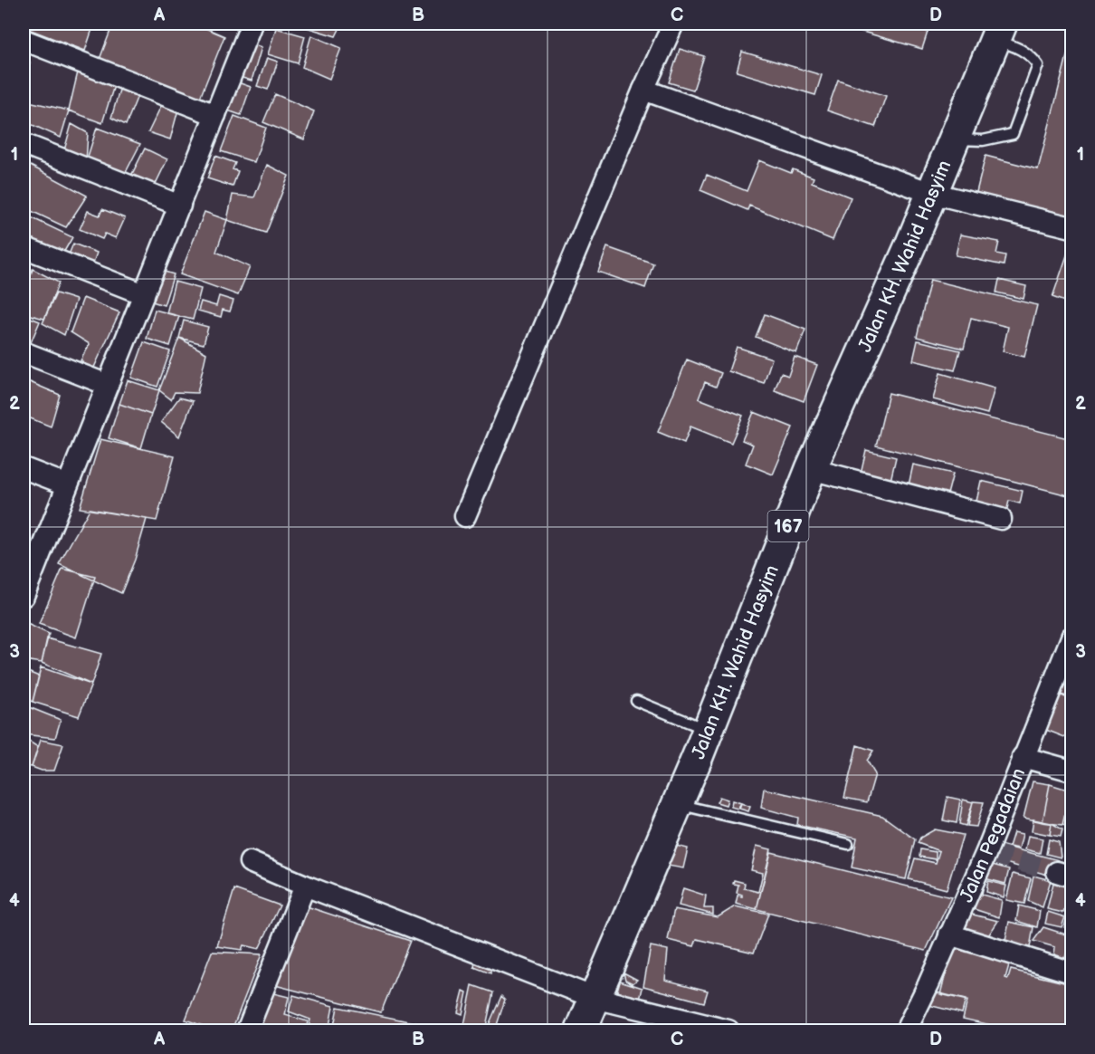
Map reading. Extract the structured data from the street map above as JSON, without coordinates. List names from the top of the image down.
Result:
{
  "streets": {
    "main road": ["Jalan KH. Wahid Hasyim", "167"],
    "street": ["Jalan Pegadaian"]
  },
  "grid": {
    "columns": [
      "A",
      "B",
      "C",
      "D"
    ],
    "rows": [
      "1",
      "2",
      "3",
      "4"
    ]
  }
}
